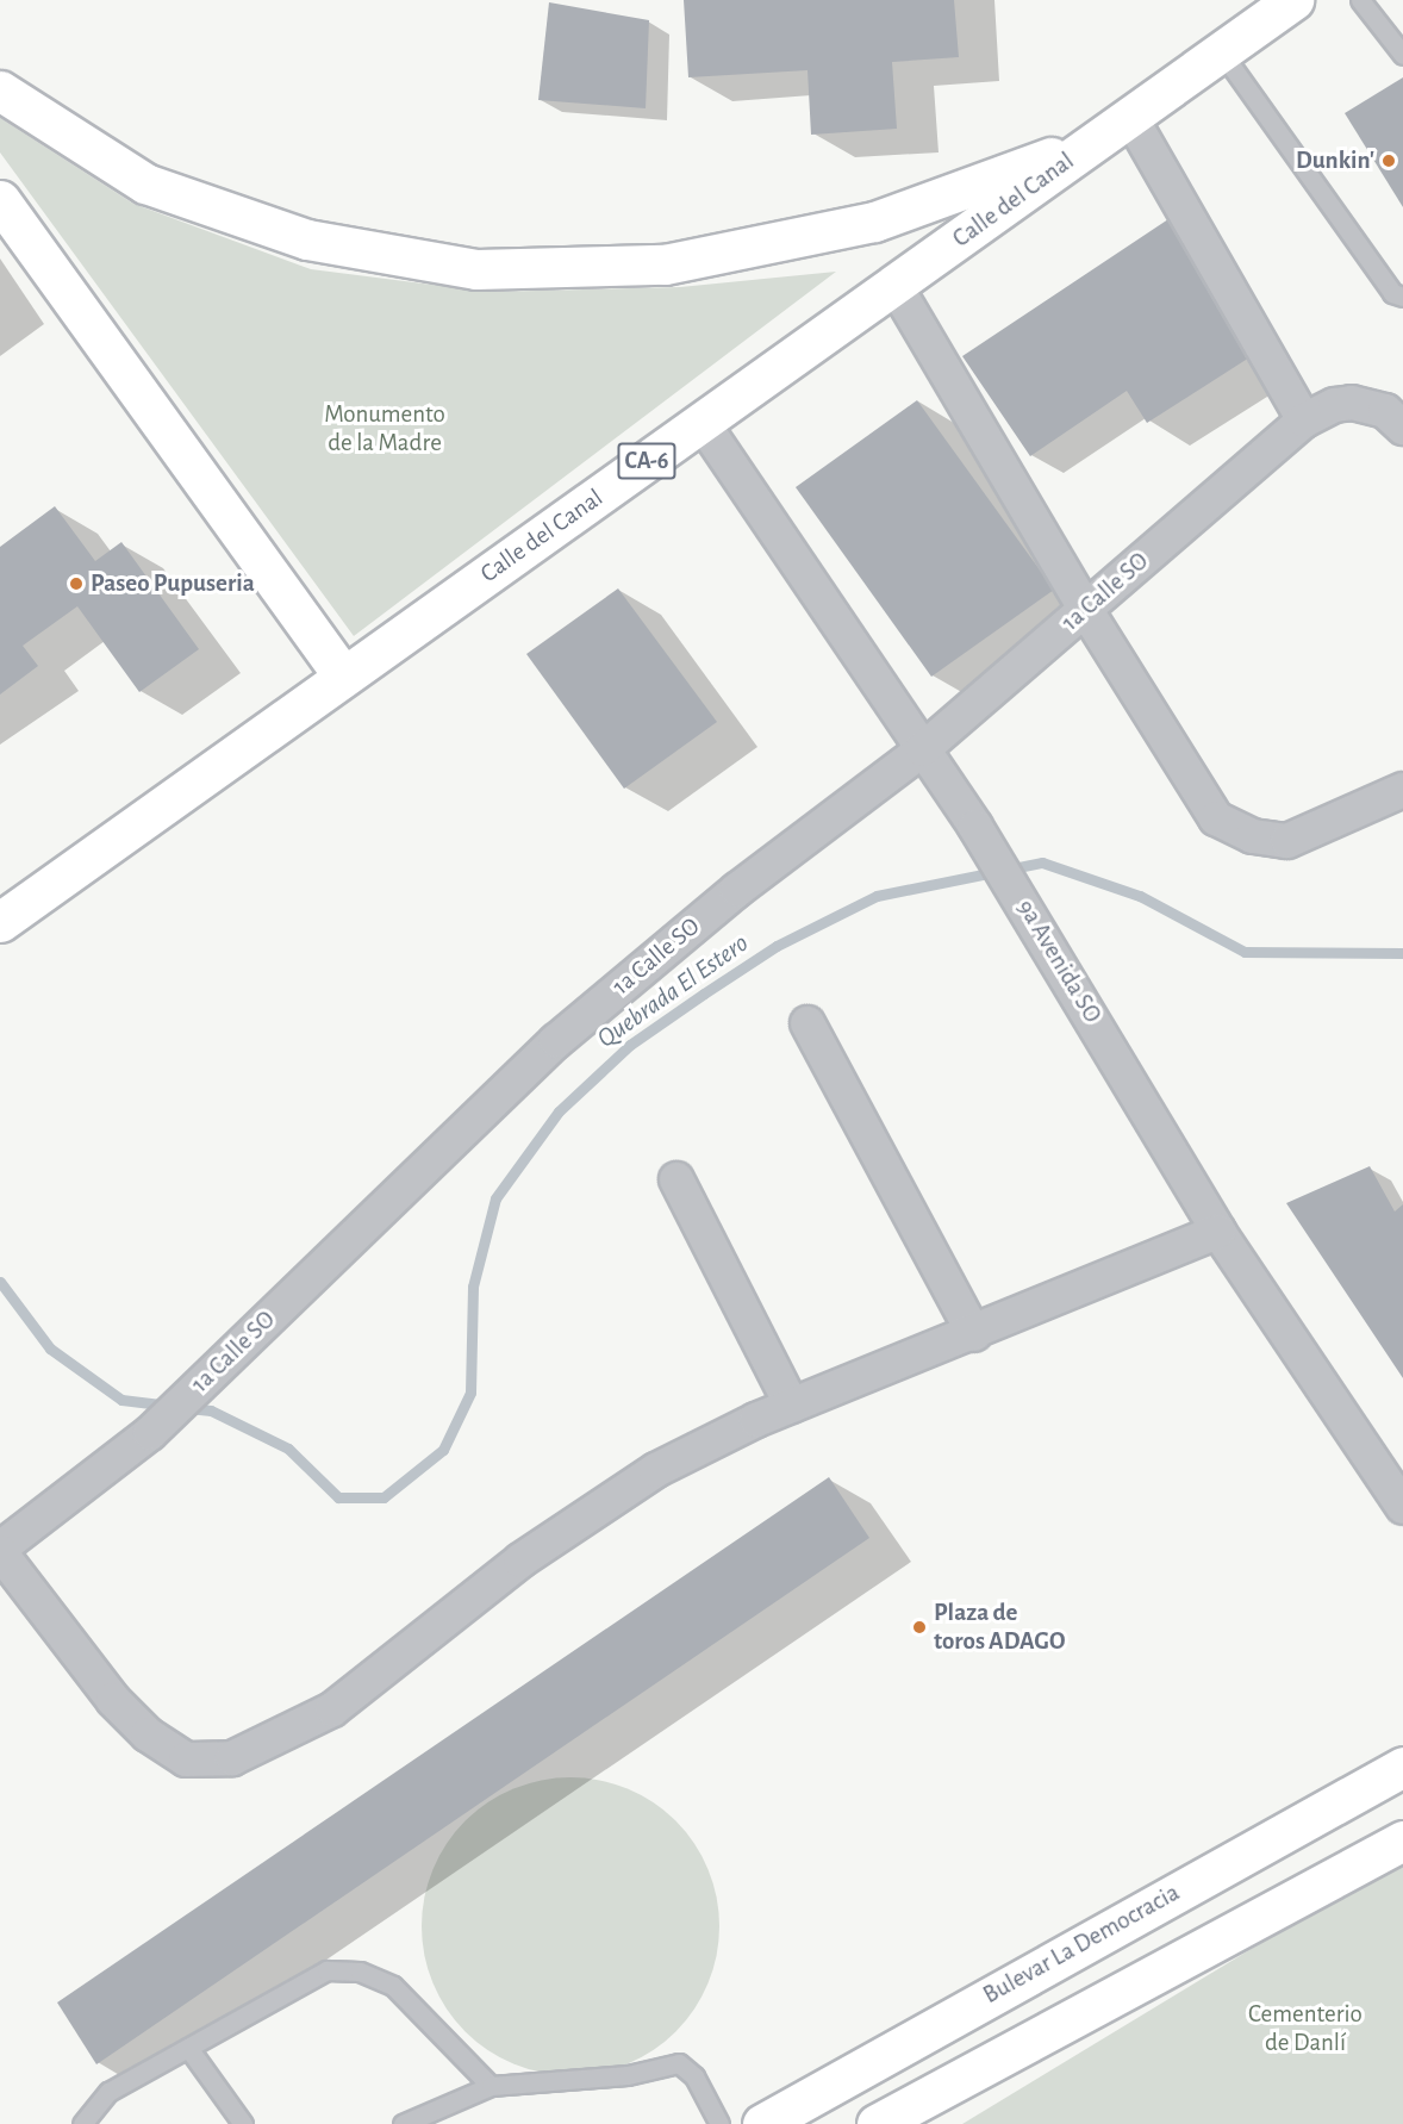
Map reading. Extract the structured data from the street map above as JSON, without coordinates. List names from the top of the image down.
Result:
{
  "streets": {
    "main road": ["Calle del Canal", "CA-6", "Bulevar La Democracia"],
    "street": ["1a Calle SO", "9a Avenida SO"]
  },
  "crossings": [
    ["Calle del Canal", "9a Avenida SO"],
    ["1a Calle SO", "9a Avenida SO"]
  ],
  "water": ["Quebrada El Estero"],
  "parks": ["Monumento de la Madre", "Cementerio de Danlí"],
  "places": ["Dunkin'", "Paseo Pupuseria", "Plaza de toros ADAGO"]
}
